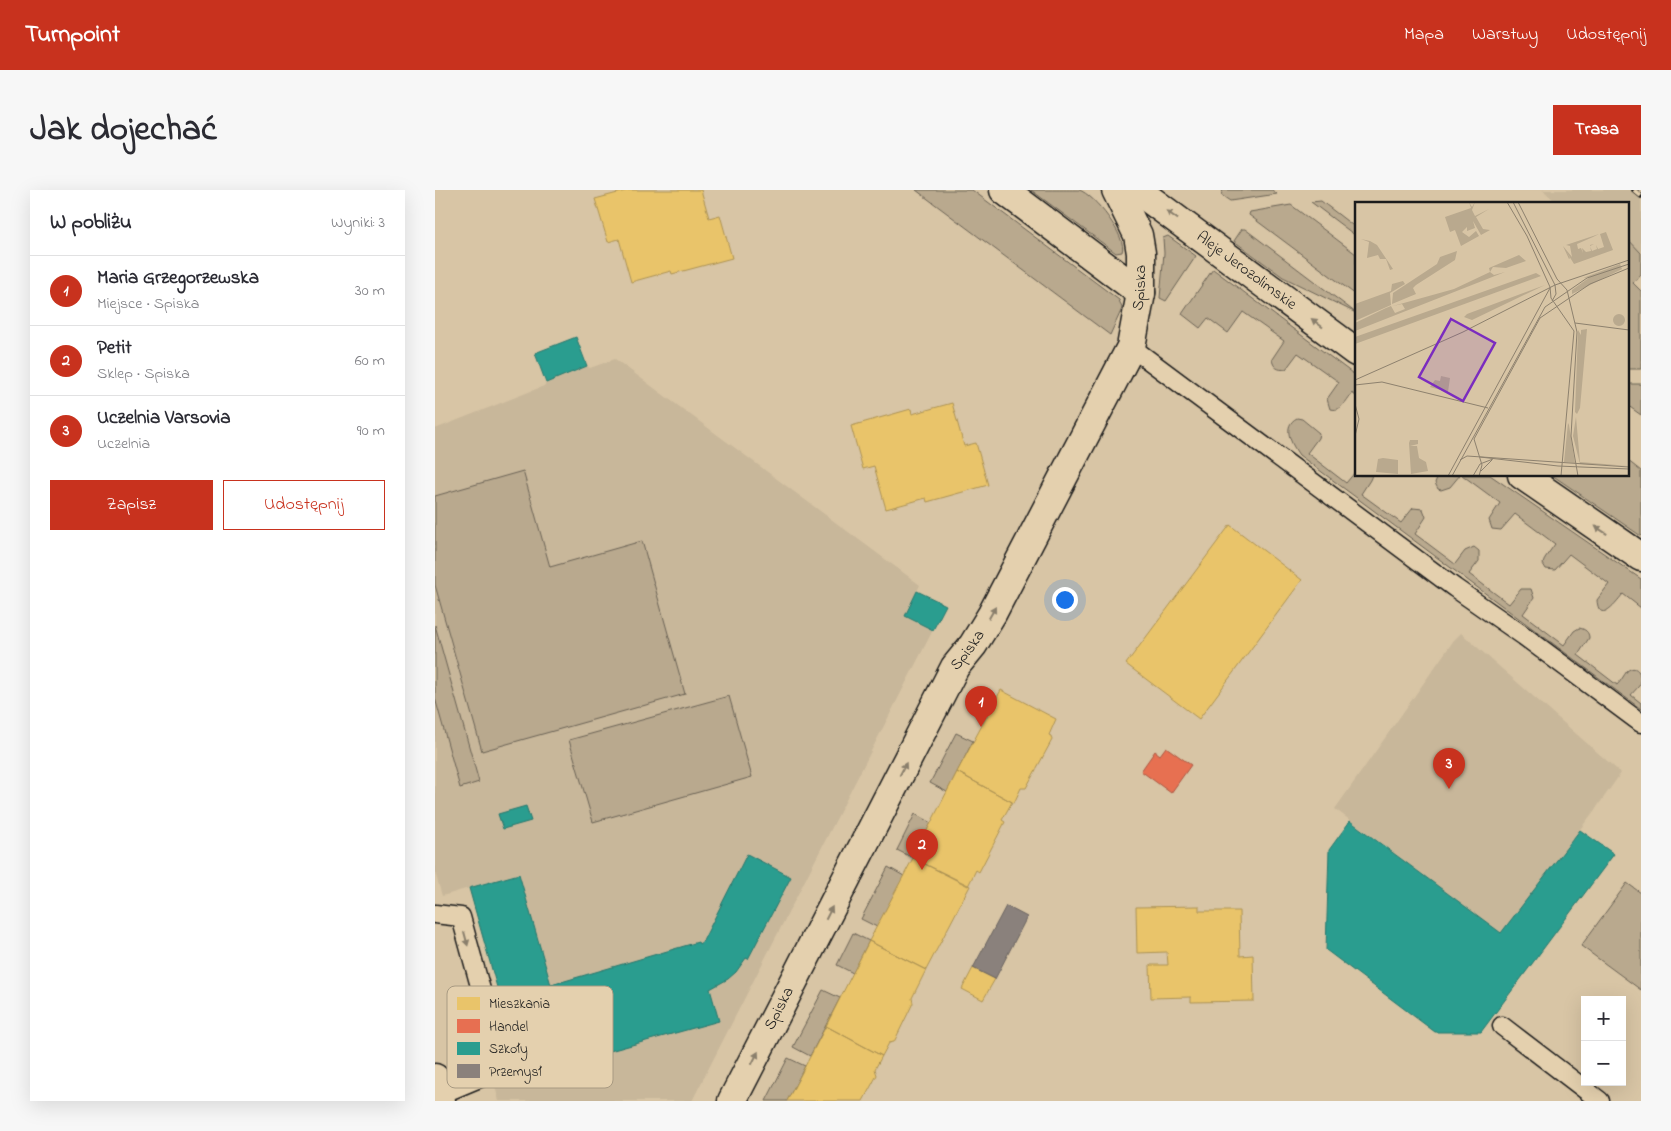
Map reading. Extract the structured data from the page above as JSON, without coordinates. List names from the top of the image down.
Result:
{
  "streets": {
    "street": ["Aleje Jerozolimskie", "Spiska"]
  },
  "one_way": ["Aleje Jerozolimskie", "Spiska"],
  "legend": [
    "Mieszkania",
    "Handel",
    "Szkoły",
    "Przemysł"
  ],
  "page": {
    "header": "Turnpoint",
    "nav": ["Mapa", "Warstwy", "Udostępnij"],
    "title": "Jak dojechać",
    "buttons": [
      "Trasa",
      ["Zapisz", "Udostępnij"]
    ],
    "heading": ["W pobliżu", "Wyniki: 3"],
    "list": [
      {
        "mark": "1",
        "name": "Maria Grzegorzewska",
        "note": "Miejsce · Spiska",
        "value": "30 m"
      },
      {
        "mark": "2",
        "name": "Petit",
        "note": "Sklep · Spiska",
        "value": "60 m"
      },
      {
        "mark": "3",
        "name": "Uczelnia Varsovia",
        "note": "Uczelnia",
        "value": "90 m"
      }
    ],
    "pins": ["1", "3", "2"],
    "map_buttons": ["+", "−"]
  }
}
